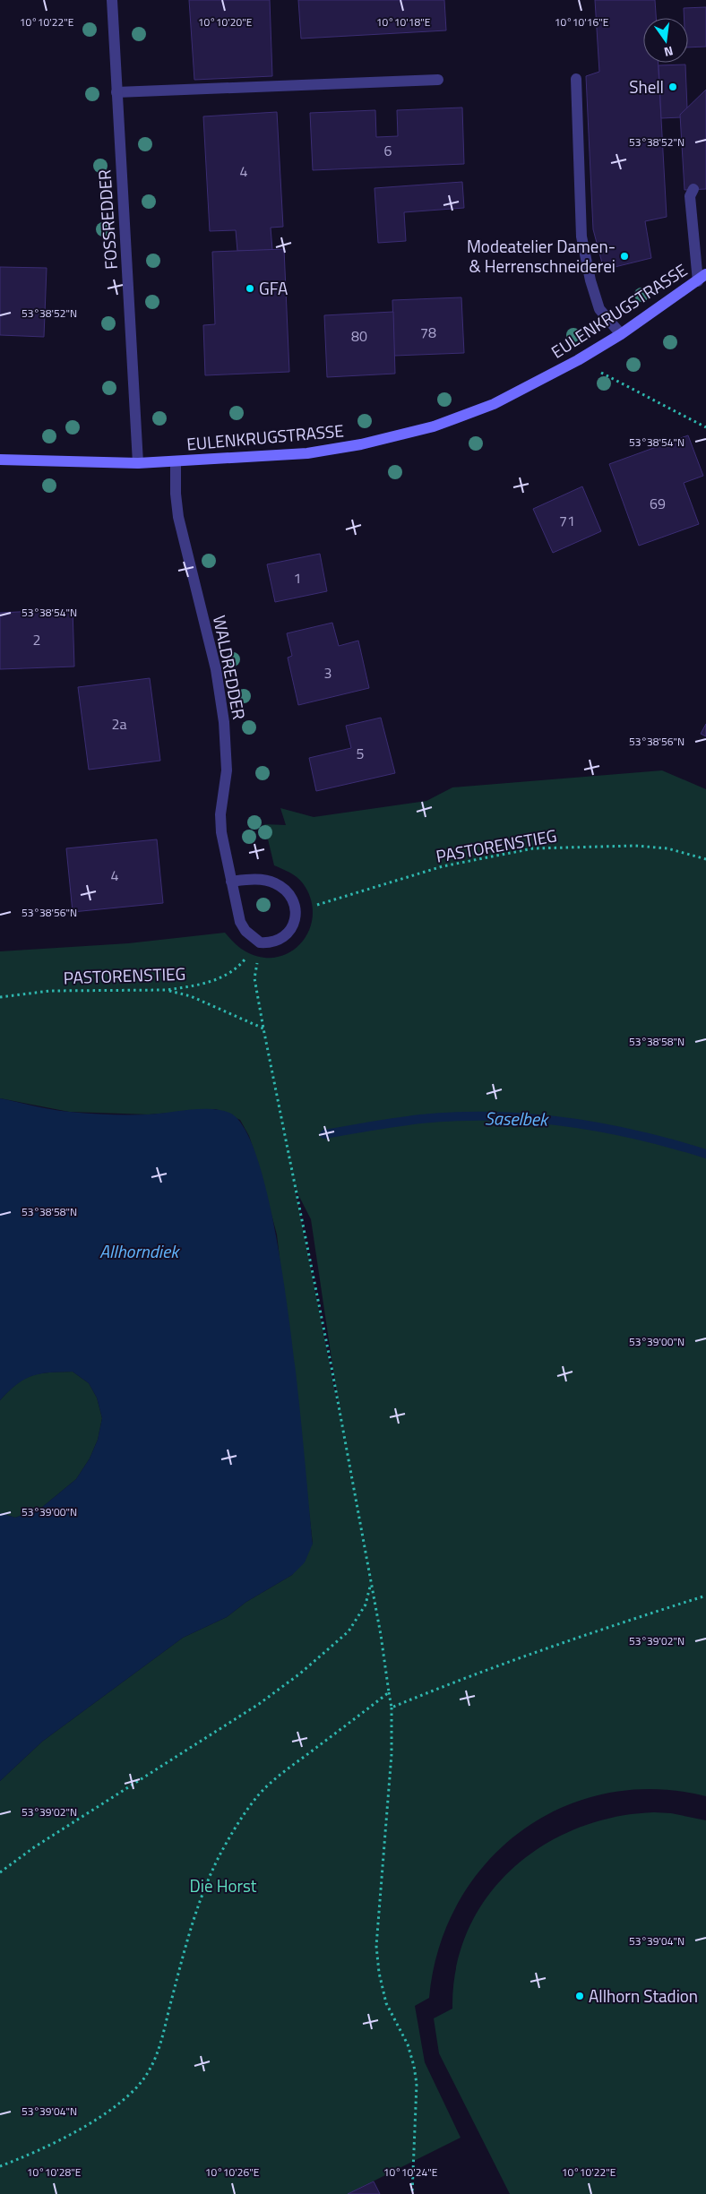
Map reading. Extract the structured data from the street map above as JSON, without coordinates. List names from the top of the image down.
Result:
{
  "streets": {
    "main road": ["EULENKRUGSTRASSE"],
    "street": ["FOSSREDDER", "WALDREDDER"],
    "path": ["PASTORENSTIEG"]
  },
  "crossings": [
    ["FOSSREDDER", "EULENKRUGSTRASSE"],
    ["EULENKRUGSTRASSE", "WALDREDDER"],
    ["WALDREDDER", "PASTORENSTIEG"]
  ],
  "water": ["Saselbek", "Allhorndiek"],
  "parks": ["Die Horst"],
  "places": [
    "Shell",
    "Modeatelier Damen- & Herrenschneiderei",
    "GFA",
    "Allhorn Stadion"
  ],
  "house_numbers": [
    "6",
    "4",
    "78",
    "80",
    "69",
    "71",
    "1",
    "2",
    "3",
    "2a",
    "5",
    "4"
  ],
  "north": "bottom",
  "coordinates": [
    "10°10'22\"E",
    "10°10'20\"E",
    "10°10'18\"E",
    "10°10'16\"E",
    "53°38'52\"N",
    "53°38'54\"N",
    "53°38'56\"N",
    "53°38'58\"N",
    "53°39'00\"N",
    "53°39'02\"N",
    "53°39'04\"N",
    "10°10'28\"E",
    "10°10'26\"E",
    "10°10'24\"E"
  ]
}
